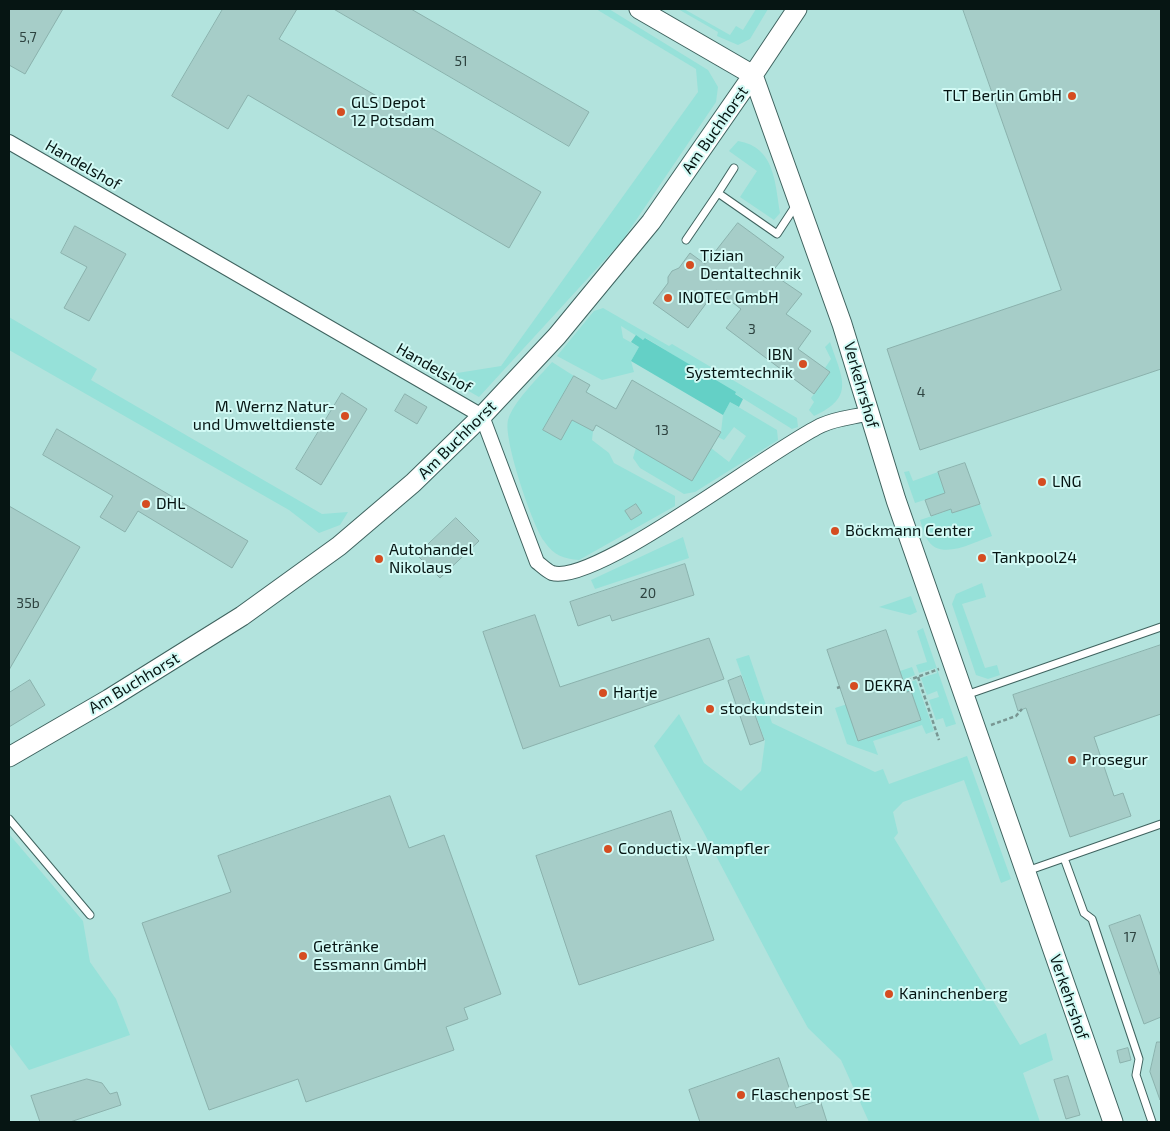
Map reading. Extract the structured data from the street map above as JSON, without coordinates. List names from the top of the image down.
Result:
{
  "streets": {
    "main road": ["Am Buchhorst", "Verkehrshof"],
    "street": ["Handelshof"]
  },
  "crossings": [
    ["Am Buchhorst", "Handelshof"],
    ["Am Buchhorst", "Verkehrshof"]
  ],
  "places": [
    "TLT Berlin GmbH",
    "GLS Depot 12 Potsdam",
    "Tizian Dentaltechnik",
    "INOTEC GmbH",
    "IBN Systemtechnik",
    "M. Wernz Natur- und Umweltdienste",
    "LNG",
    "DHL",
    "Böckmann Center",
    "Tankpool24",
    "Autohandel Nikolaus",
    "DEKRA",
    "Hartje",
    "stockundstein",
    "Prosegur",
    "Conductix-Wampfler",
    "Getränke Essmann GmbH",
    "Kaninchenberg",
    "Flaschenpost SE"
  ],
  "house_numbers": [
    "5,7",
    "51",
    "3",
    "4",
    "13",
    "20",
    "35b",
    "17"
  ]
}
